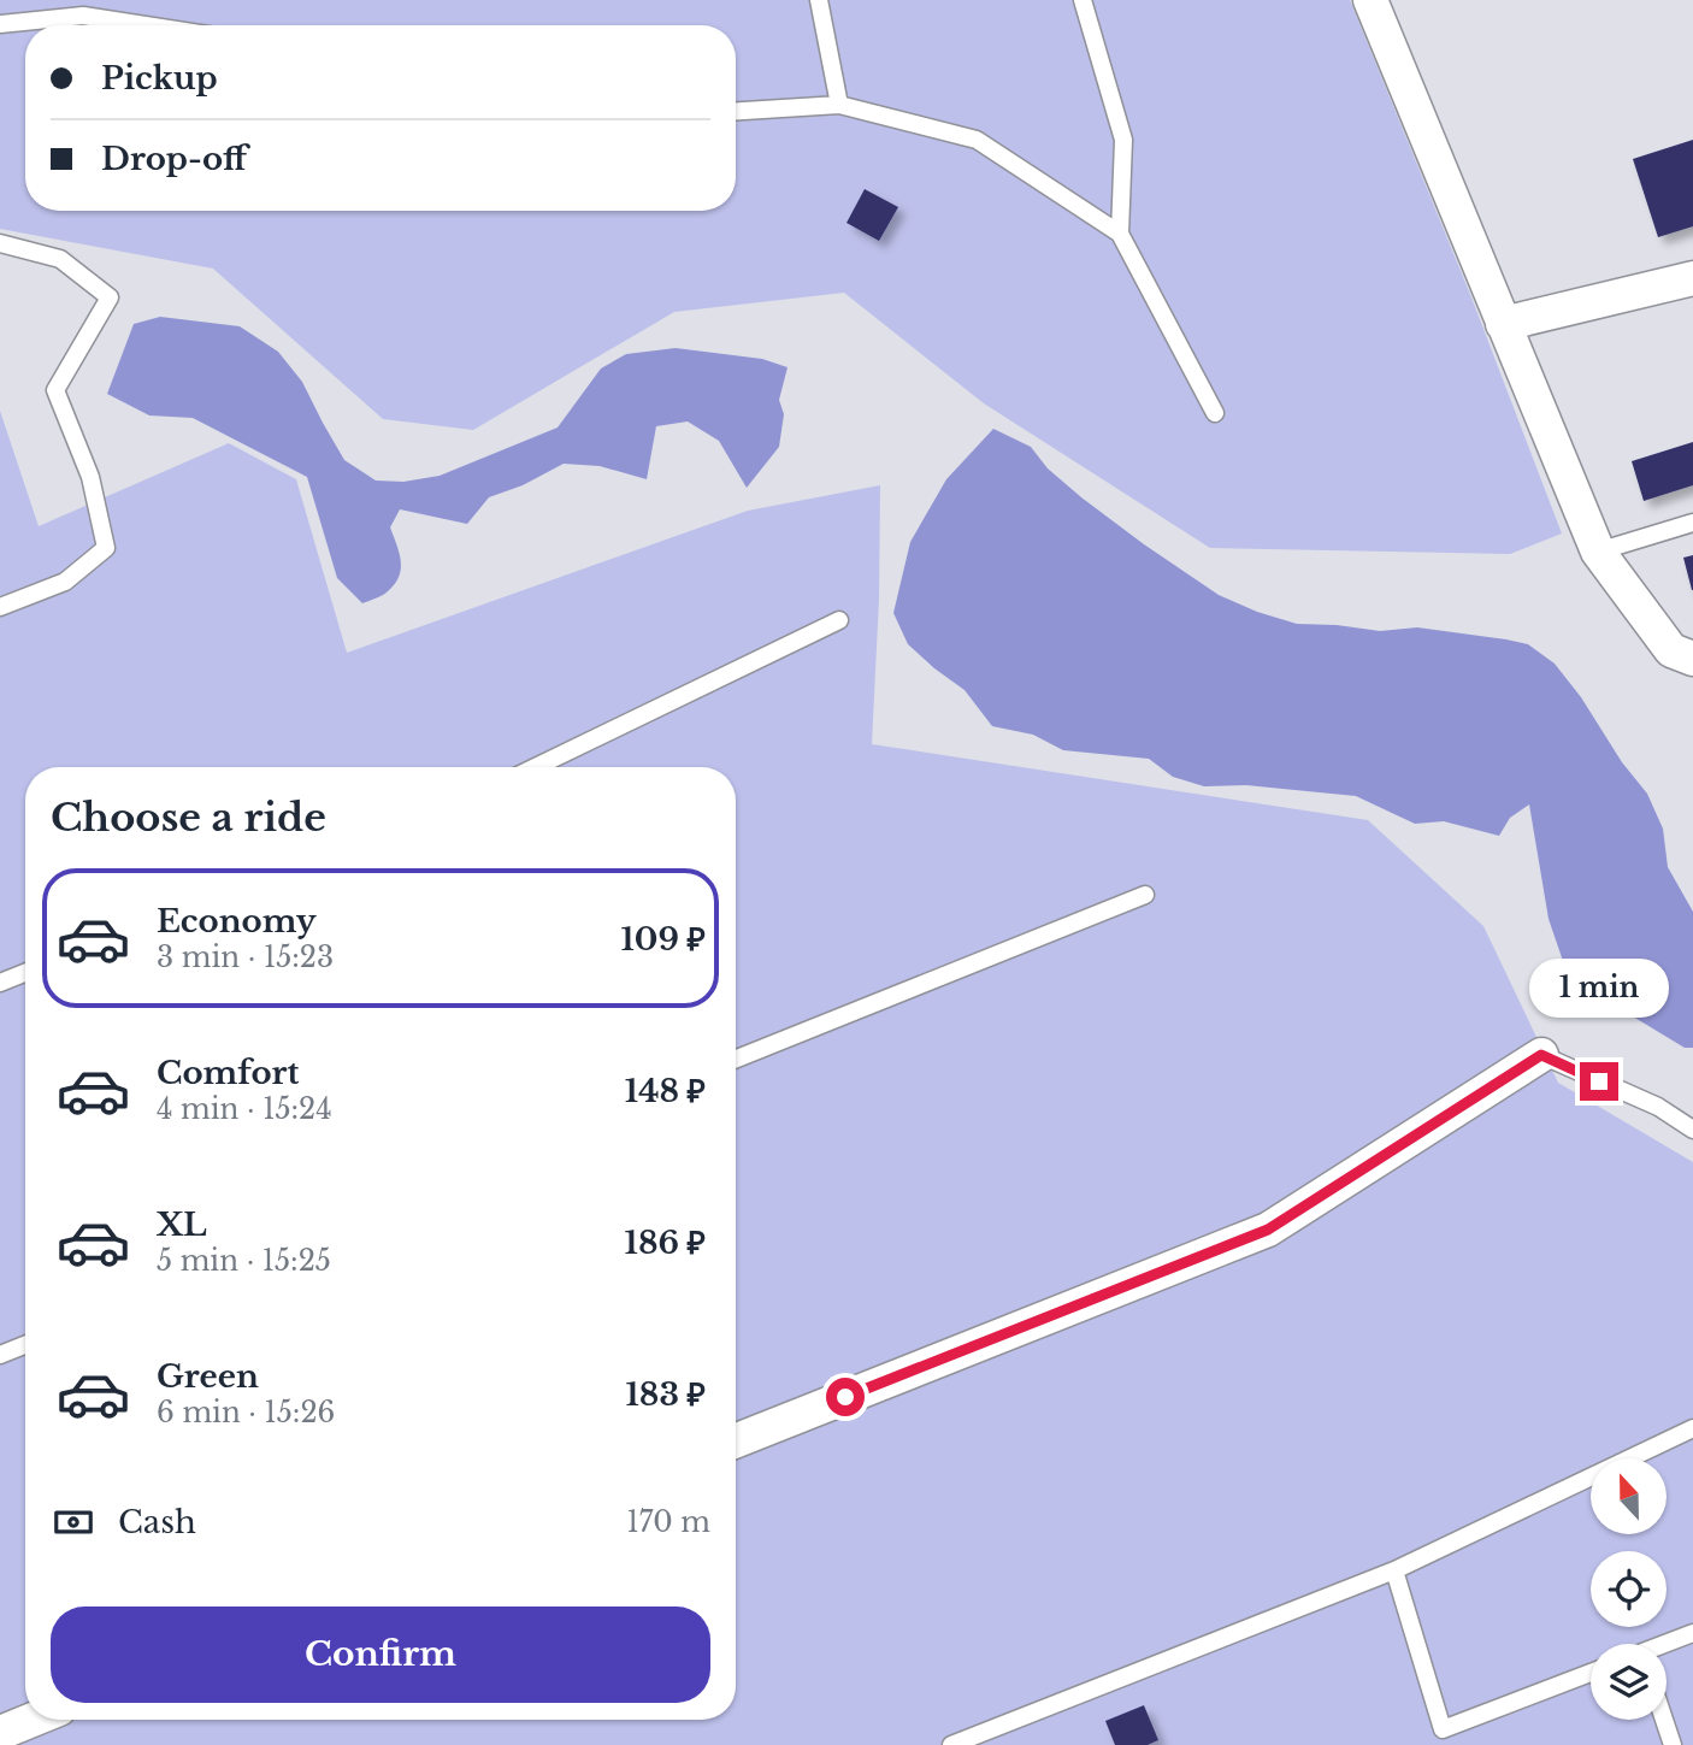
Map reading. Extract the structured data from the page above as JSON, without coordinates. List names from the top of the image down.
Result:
{
  "north": "top",
  "page": {
    "banner": ["Pickup", "Drop-off"],
    "heading": "Choose a ride",
    "list": [
      {
        "name": "Economy",
        "note": "3 min · 15:23",
        "value": "109 ₽"
      },
      {
        "name": "Comfort",
        "note": "4 min · 15:24",
        "value": "148 ₽"
      },
      {
        "name": "XL",
        "note": "5 min · 15:25",
        "value": "186 ₽"
      },
      {
        "name": "Green",
        "note": "6 min · 15:26",
        "value": "183 ₽"
      }
    ],
    "bubble": "1 min",
    "pay": ["Cash", "170 m"],
    "buttons": "Confirm"
  }
}
